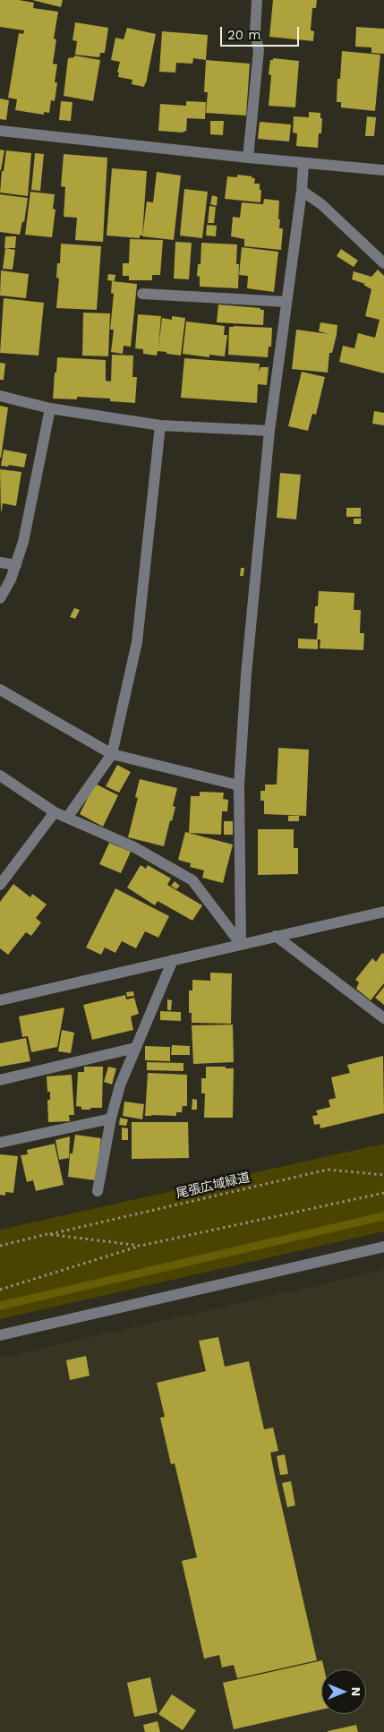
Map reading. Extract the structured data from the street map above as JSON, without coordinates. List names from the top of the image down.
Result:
{
  "streets": {
    "path": ["尾張広域緑道"]
  },
  "scale_bar": "20 m",
  "north": "right"
}
